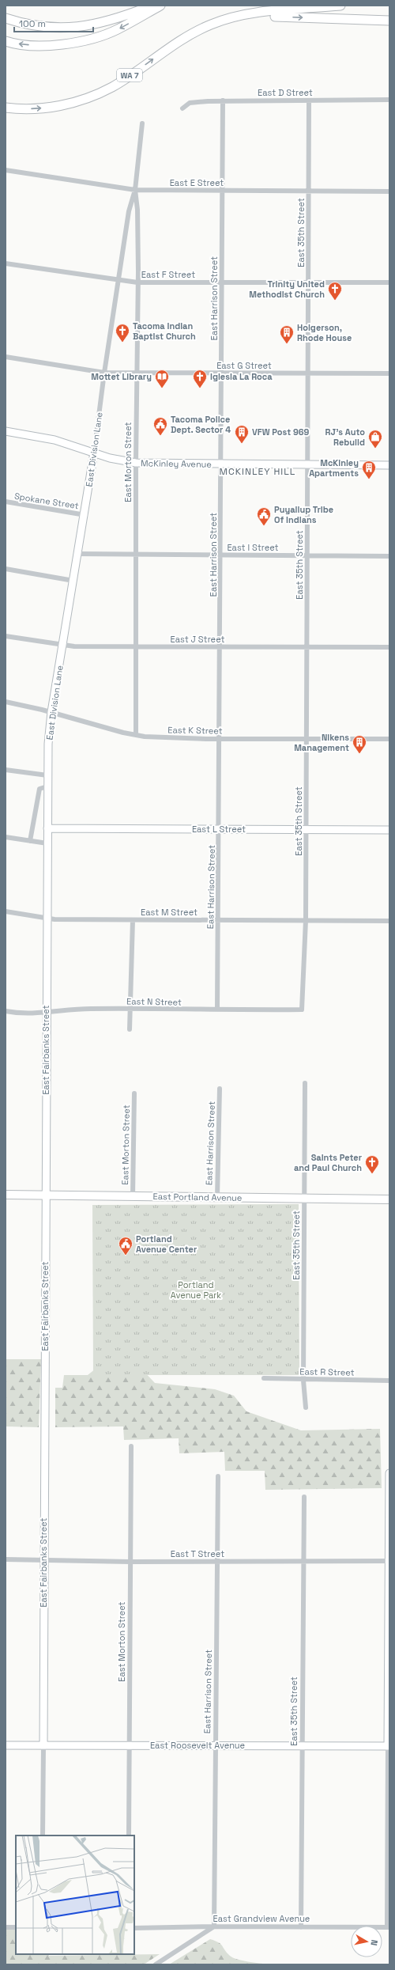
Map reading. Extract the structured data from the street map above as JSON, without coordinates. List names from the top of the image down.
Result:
{
  "streets": {
    "highway": ["WA 7"],
    "main road": ["East Portland Avenue"],
    "street": [
      "East D Street",
      "East E Street",
      "East 35th Street",
      "East F Street",
      "East Harrison Street",
      "East G Street",
      "East Division Lane",
      "East Morton Street",
      "McKinley Avenue",
      "Spokane Street",
      "East I Street",
      "East J Street",
      "East K Street",
      "East L Street",
      "East M Street",
      "East N Street",
      "East Fairbanks Street",
      "East R Street",
      "East T Street",
      "East Roosevelt Avenue",
      "East Grandview Avenue"
    ]
  },
  "crossings": [
    ["East D Street", "East 35th Street"],
    ["East D Street", "East Harrison Street"],
    ["East E Street", "East 35th Street"],
    ["East E Street", "East Harrison Street"],
    ["East E Street", "East Division Lane"],
    ["East E Street", "East Morton Street"],
    ["East 35th Street", "East F Street"],
    ["East 35th Street", "East G Street"],
    ["East 35th Street", "McKinley Avenue"],
    ["East 35th Street", "East I Street"],
    ["East 35th Street", "East J Street"],
    ["East 35th Street", "East K Street"],
    ["East 35th Street", "East L Street"],
    ["East 35th Street", "East M Street"],
    ["East 35th Street", "East N Street"],
    ["East 35th Street", "East Portland Avenue"],
    ["East 35th Street", "East R Street"],
    ["East 35th Street", "East T Street"],
    ["East 35th Street", "East Roosevelt Avenue"],
    ["East 35th Street", "East Grandview Avenue"],
    ["East F Street", "East Harrison Street"],
    ["East F Street", "East Division Lane"],
    ["East F Street", "East Morton Street"],
    ["East Harrison Street", "East G Street"],
    ["East Harrison Street", "McKinley Avenue"],
    ["East Harrison Street", "East I Street"],
    ["East Harrison Street", "East J Street"],
    ["East Harrison Street", "East K Street"],
    ["East Harrison Street", "East L Street"],
    ["East Harrison Street", "East M Street"],
    ["East Harrison Street", "East N Street"],
    ["East Harrison Street", "East Portland Avenue"],
    ["East Harrison Street", "East T Street"],
    ["East Harrison Street", "East Roosevelt Avenue"],
    ["East Harrison Street", "East Grandview Avenue"],
    ["East G Street", "East Division Lane"],
    ["East G Street", "East Morton Street"],
    ["East Division Lane", "East Morton Street"],
    ["East Division Lane", "McKinley Avenue"],
    ["East Division Lane", "Spokane Street"],
    ["East Division Lane", "East I Street"],
    ["East Division Lane", "East J Street"],
    ["East Division Lane", "East K Street"],
    ["East Division Lane", "East Fairbanks Street"],
    ["East Morton Street", "McKinley Avenue"],
    ["East Morton Street", "East I Street"],
    ["East Morton Street", "East J Street"],
    ["East Morton Street", "East K Street"],
    ["East Morton Street", "East Portland Avenue"],
    ["East Morton Street", "East T Street"],
    ["East Morton Street", "East Roosevelt Avenue"],
    ["East L Street", "East Fairbanks Street"],
    ["East M Street", "East Fairbanks Street"],
    ["East N Street", "East Fairbanks Street"],
    ["East Fairbanks Street", "East Portland Avenue"],
    ["East Fairbanks Street", "East T Street"],
    ["East Fairbanks Street", "East Roosevelt Avenue"]
  ],
  "districts": ["MCKINLEY HILL"],
  "parks": ["Portland Avenue Park"],
  "places": {
    "church": [
      "Trinity United Methodist Church",
      "Tacoma Indian Baptist Church",
      "Iglesia La Roca",
      "Saints Peter and Paul Church"
    ],
    "building": [
      "Holgerson, Rhode House",
      "VFW Post 969",
      "McKinley Apartments",
      "Nikens Management"
    ],
    "library": ["Mottet Library"],
    "public building": ["Tacoma Police Dept. Sector 4", "Puyallup Tribe Of Indians", "Portland Avenue Center"],
    "shop": ["RJ's Auto Rebuild"]
  },
  "scale_bar": "100 m",
  "north": "right"
}
